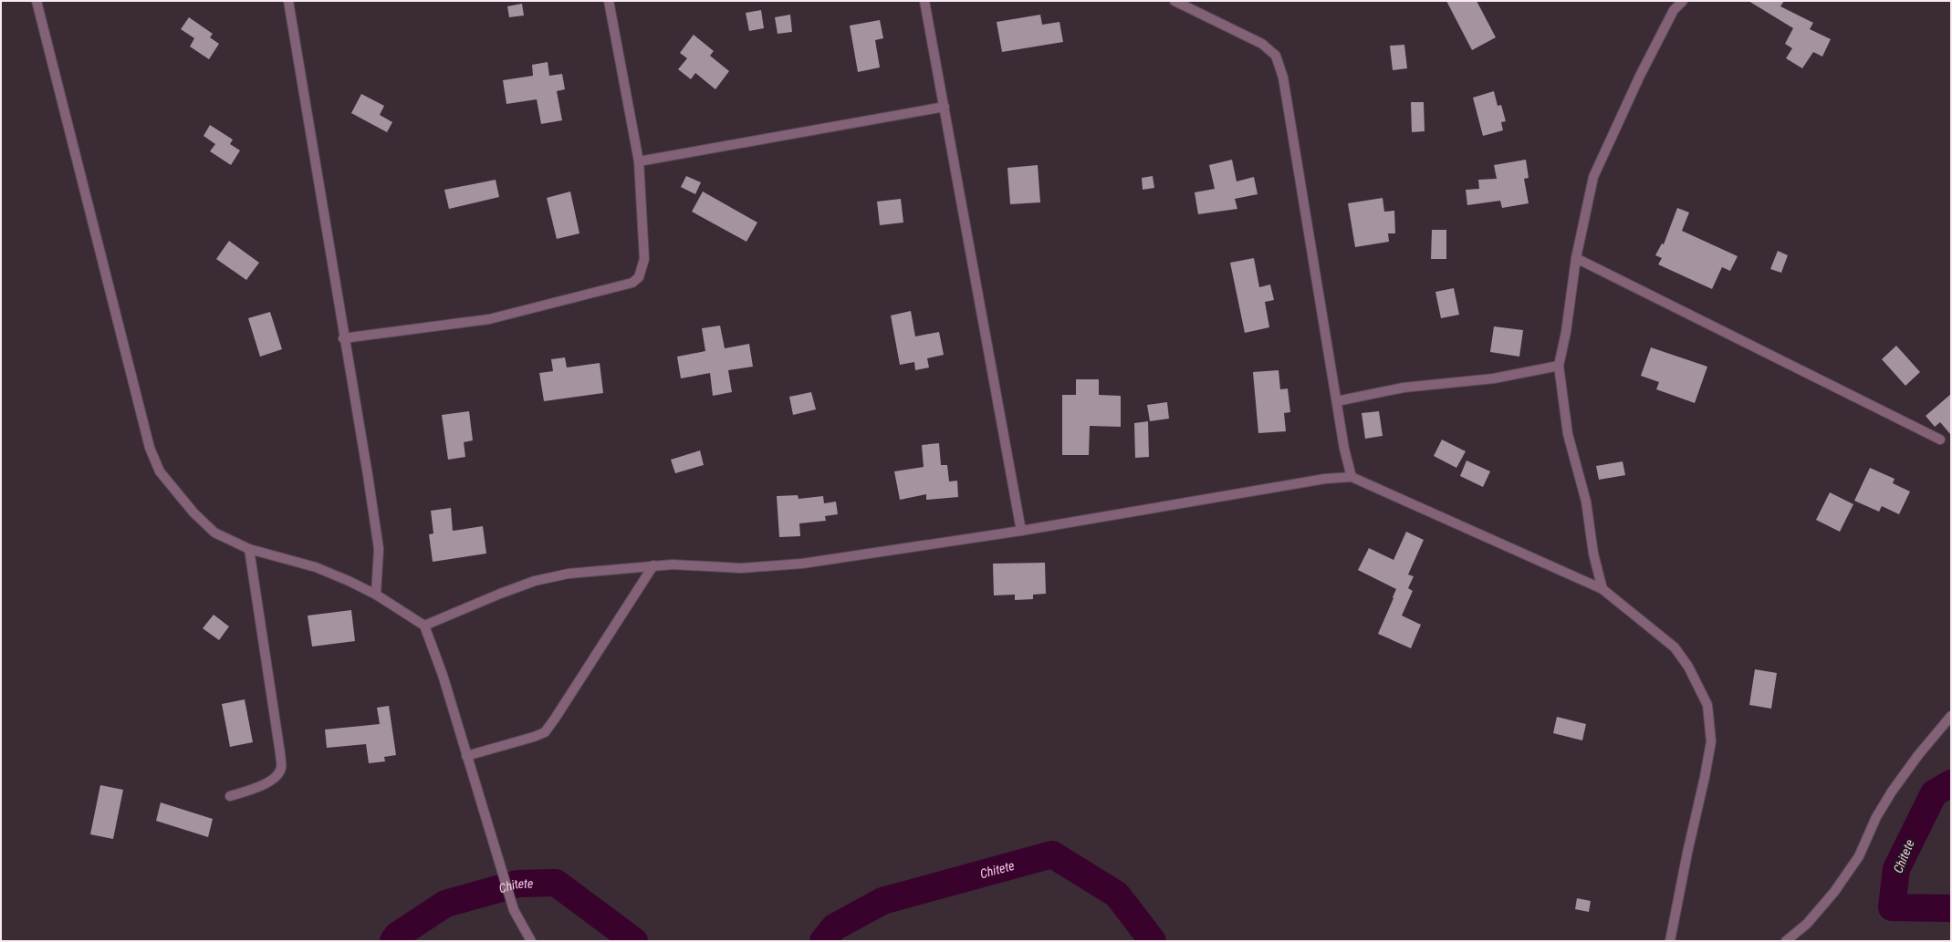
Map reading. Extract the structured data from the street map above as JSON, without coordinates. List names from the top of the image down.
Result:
{
  "water": ["Chitete"]
}
